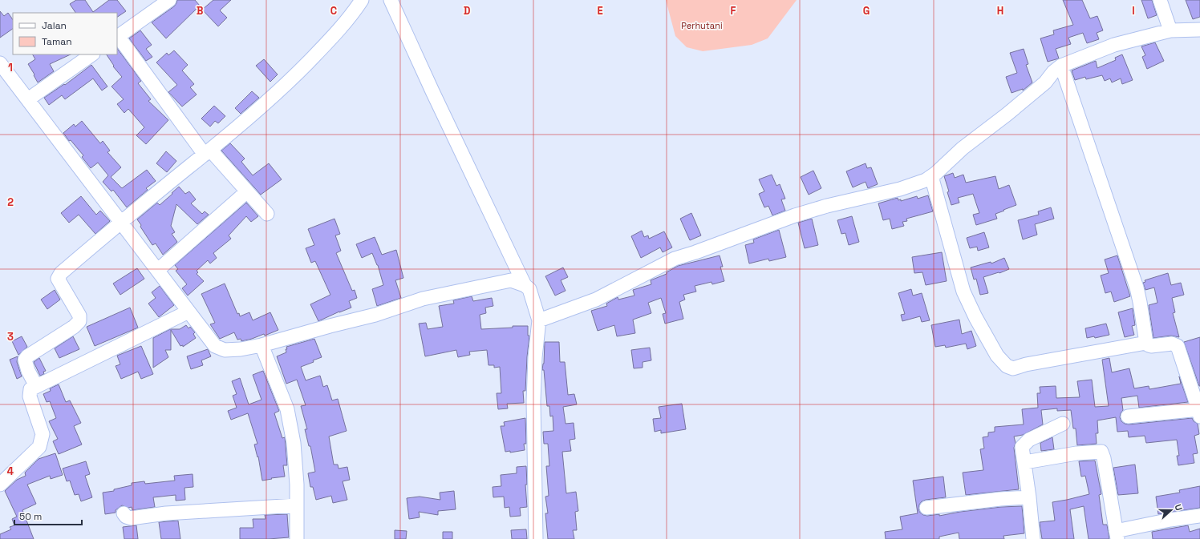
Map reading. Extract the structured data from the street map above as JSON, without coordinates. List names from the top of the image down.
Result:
{
  "parks": ["Perhutani"],
  "legend": ["Jalan", "Taman"],
  "scale_bar": "50 m",
  "north": "right",
  "grid": {
    "columns": [
      "B",
      "C",
      "D",
      "E",
      "F",
      "G",
      "H",
      "I"
    ],
    "rows": [
      "1",
      "2",
      "3",
      "4"
    ]
  }
}
